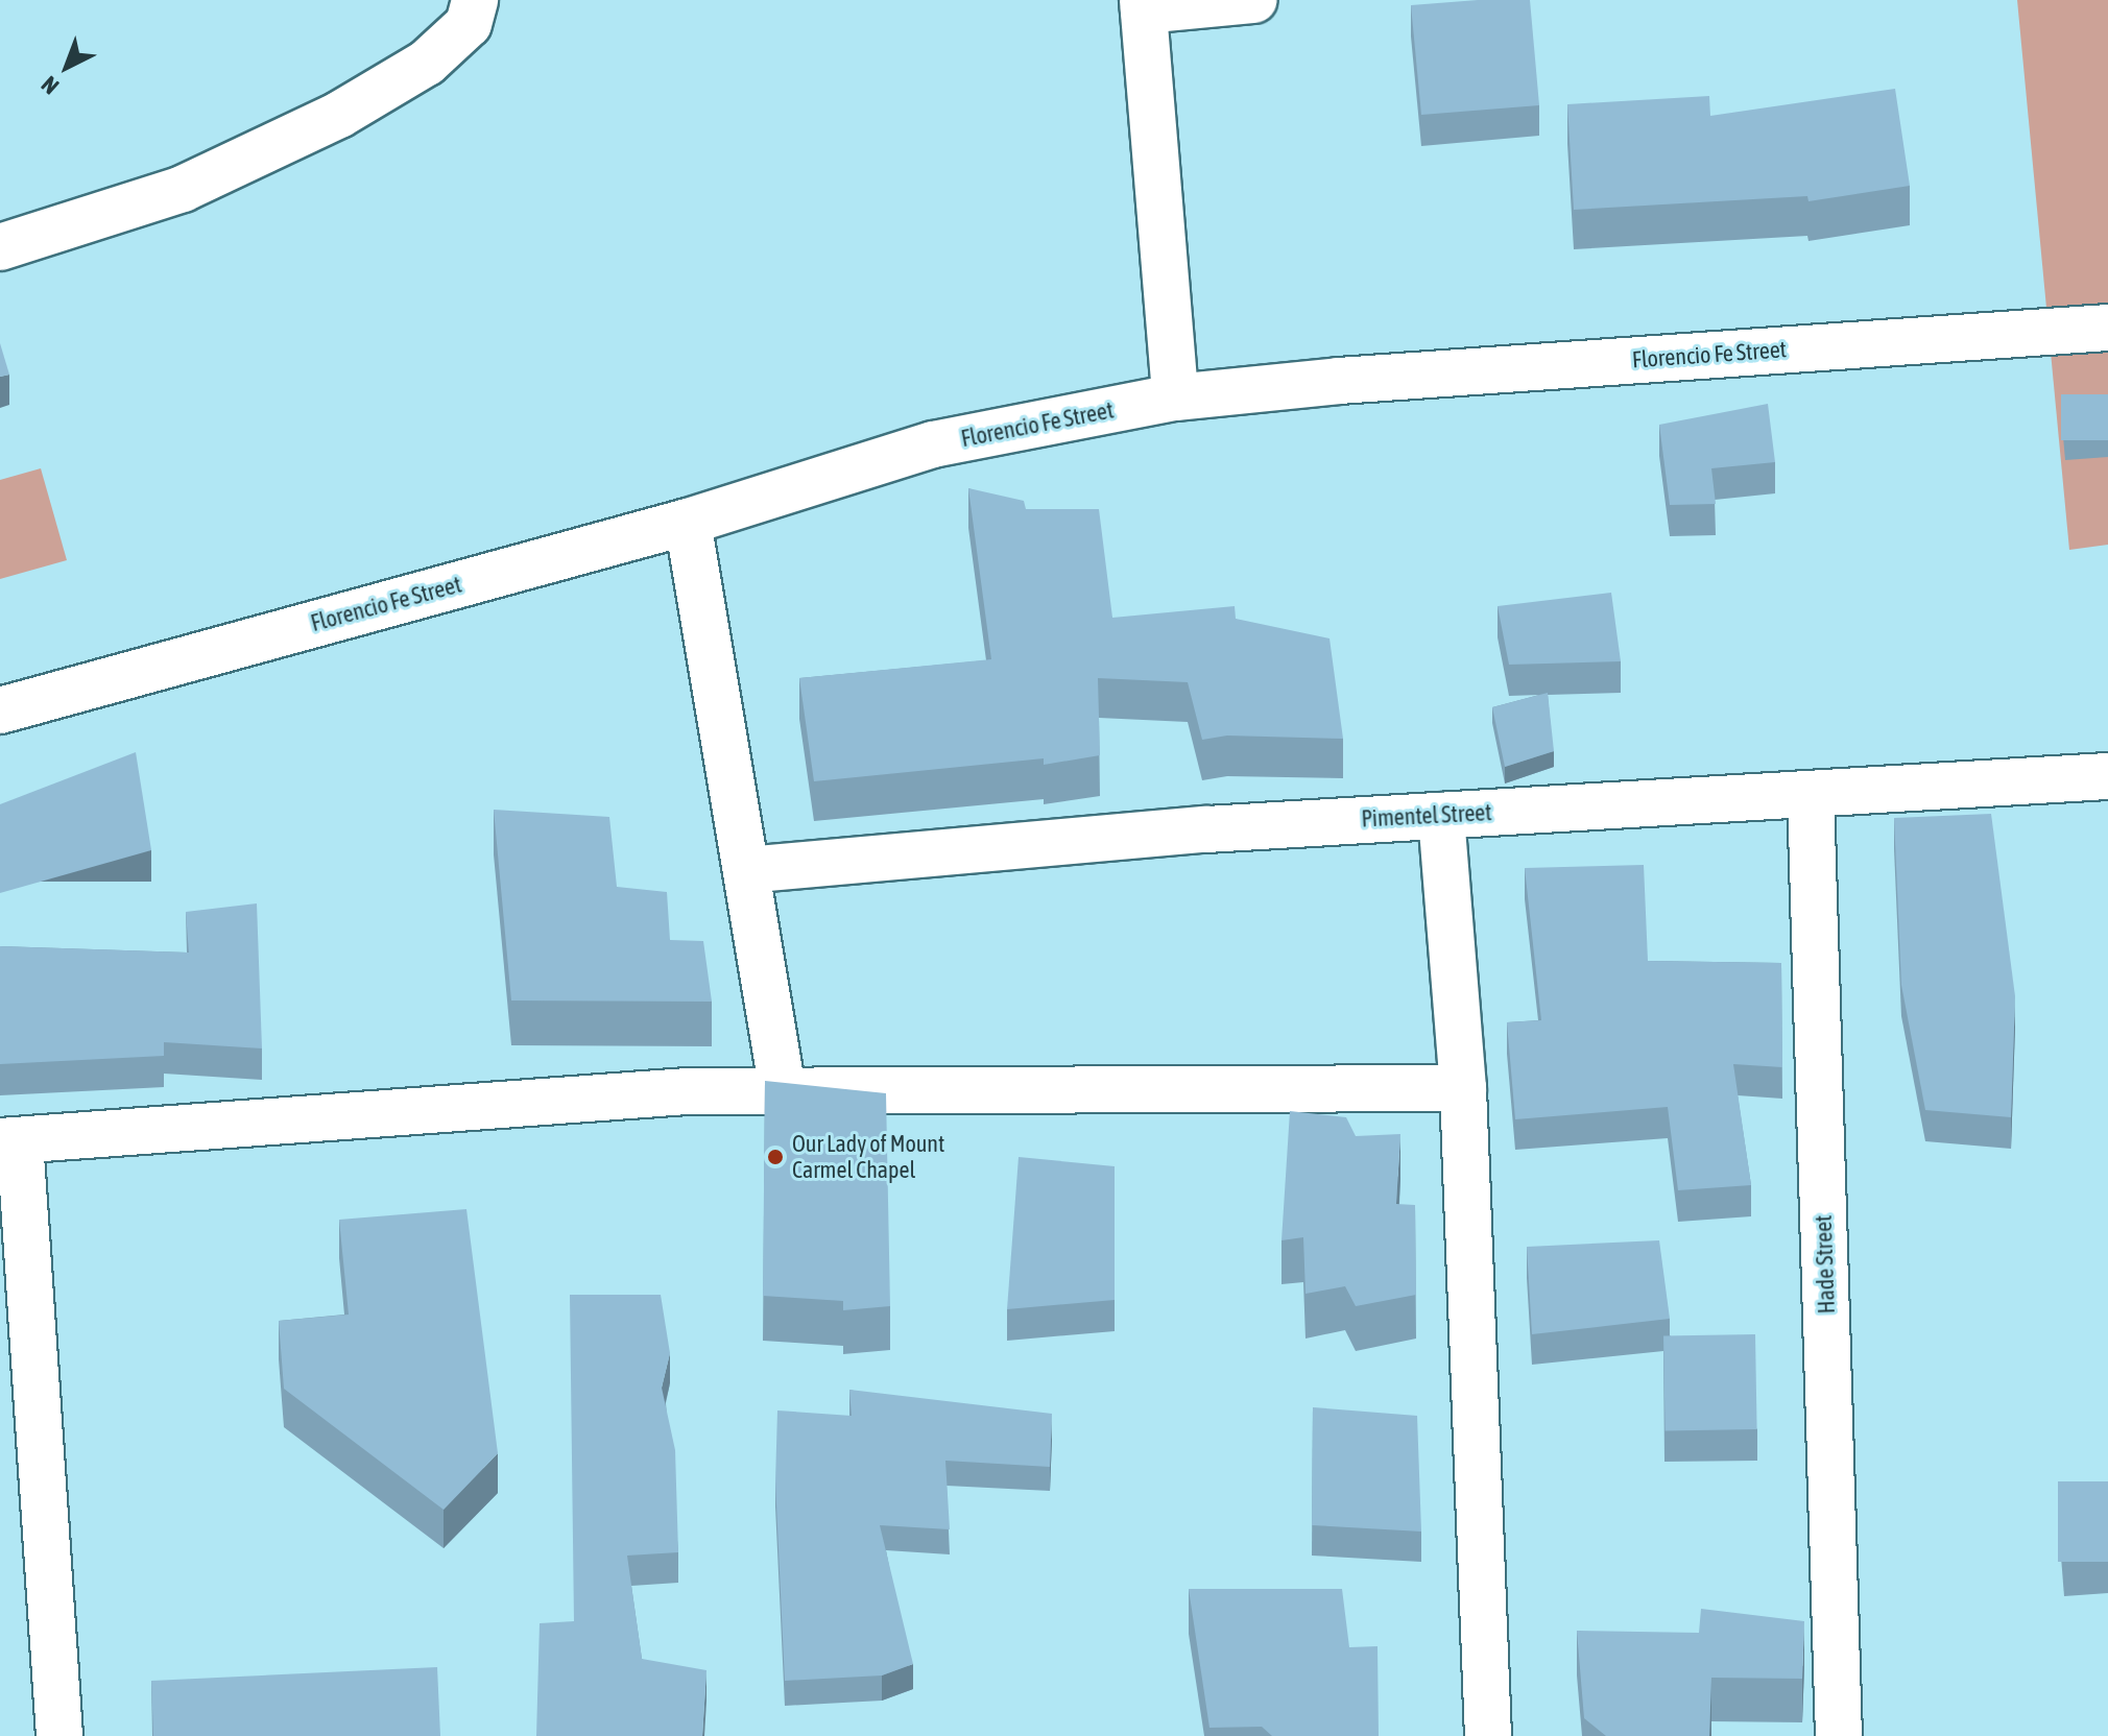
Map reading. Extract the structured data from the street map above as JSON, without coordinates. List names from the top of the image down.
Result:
{
  "streets": {
    "street": ["Florencio Fe Street", "Pimentel Street", "Hade Street"]
  },
  "crossings": [
    ["Pimentel Street", "Hade Street"]
  ],
  "places": ["Our Lady of Mount Carmel Chapel"],
  "north": "bottom left"
}
